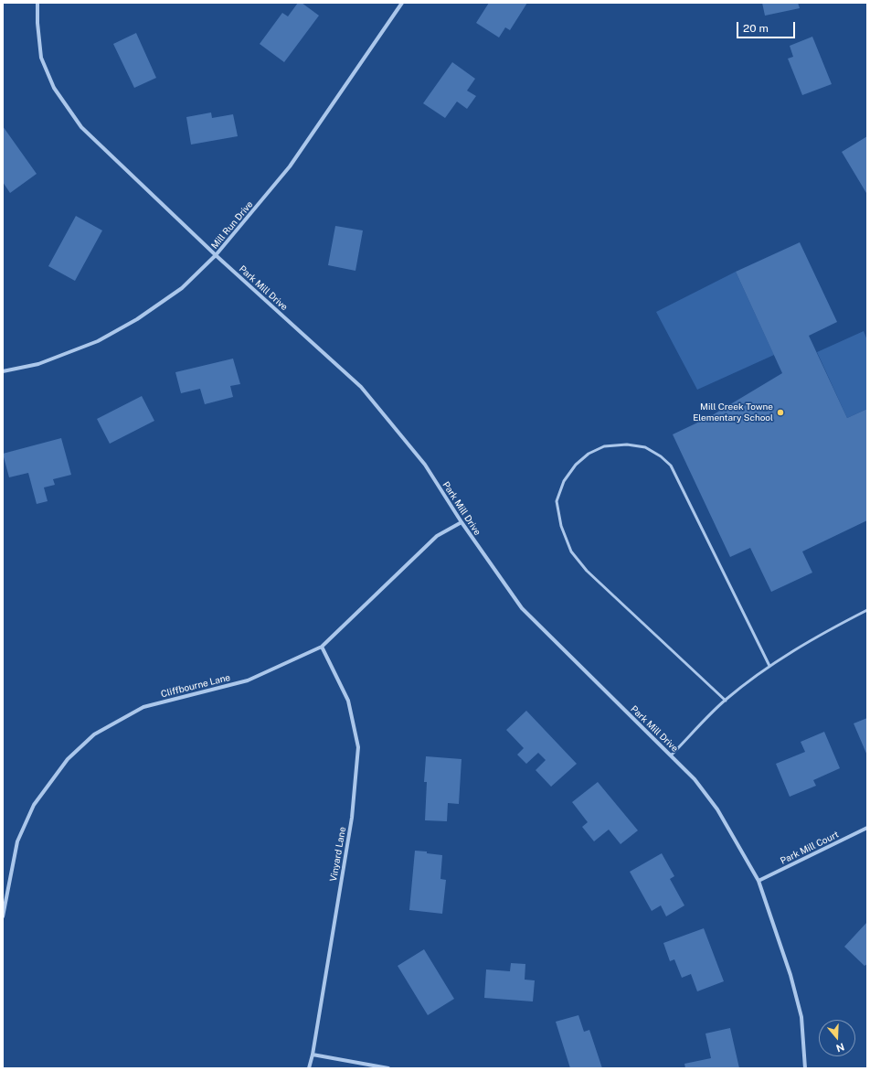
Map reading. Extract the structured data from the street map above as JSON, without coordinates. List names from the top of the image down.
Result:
{
  "streets": {
    "street": [
      "Mill Run Drive",
      "Park Mill Drive",
      "Cliffbourne Lane",
      "Park Mill Court",
      "Vinyard Lane"
    ]
  },
  "crossings": [
    ["Mill Run Drive", "Park Mill Drive"],
    ["Park Mill Drive", "Cliffbourne Lane"],
    ["Park Mill Drive", "Park Mill Court"],
    ["Cliffbourne Lane", "Vinyard Lane"]
  ],
  "places": ["Mill Creek Towne Elementary School"],
  "scale_bar": "20 m",
  "north": "bottom"
}
